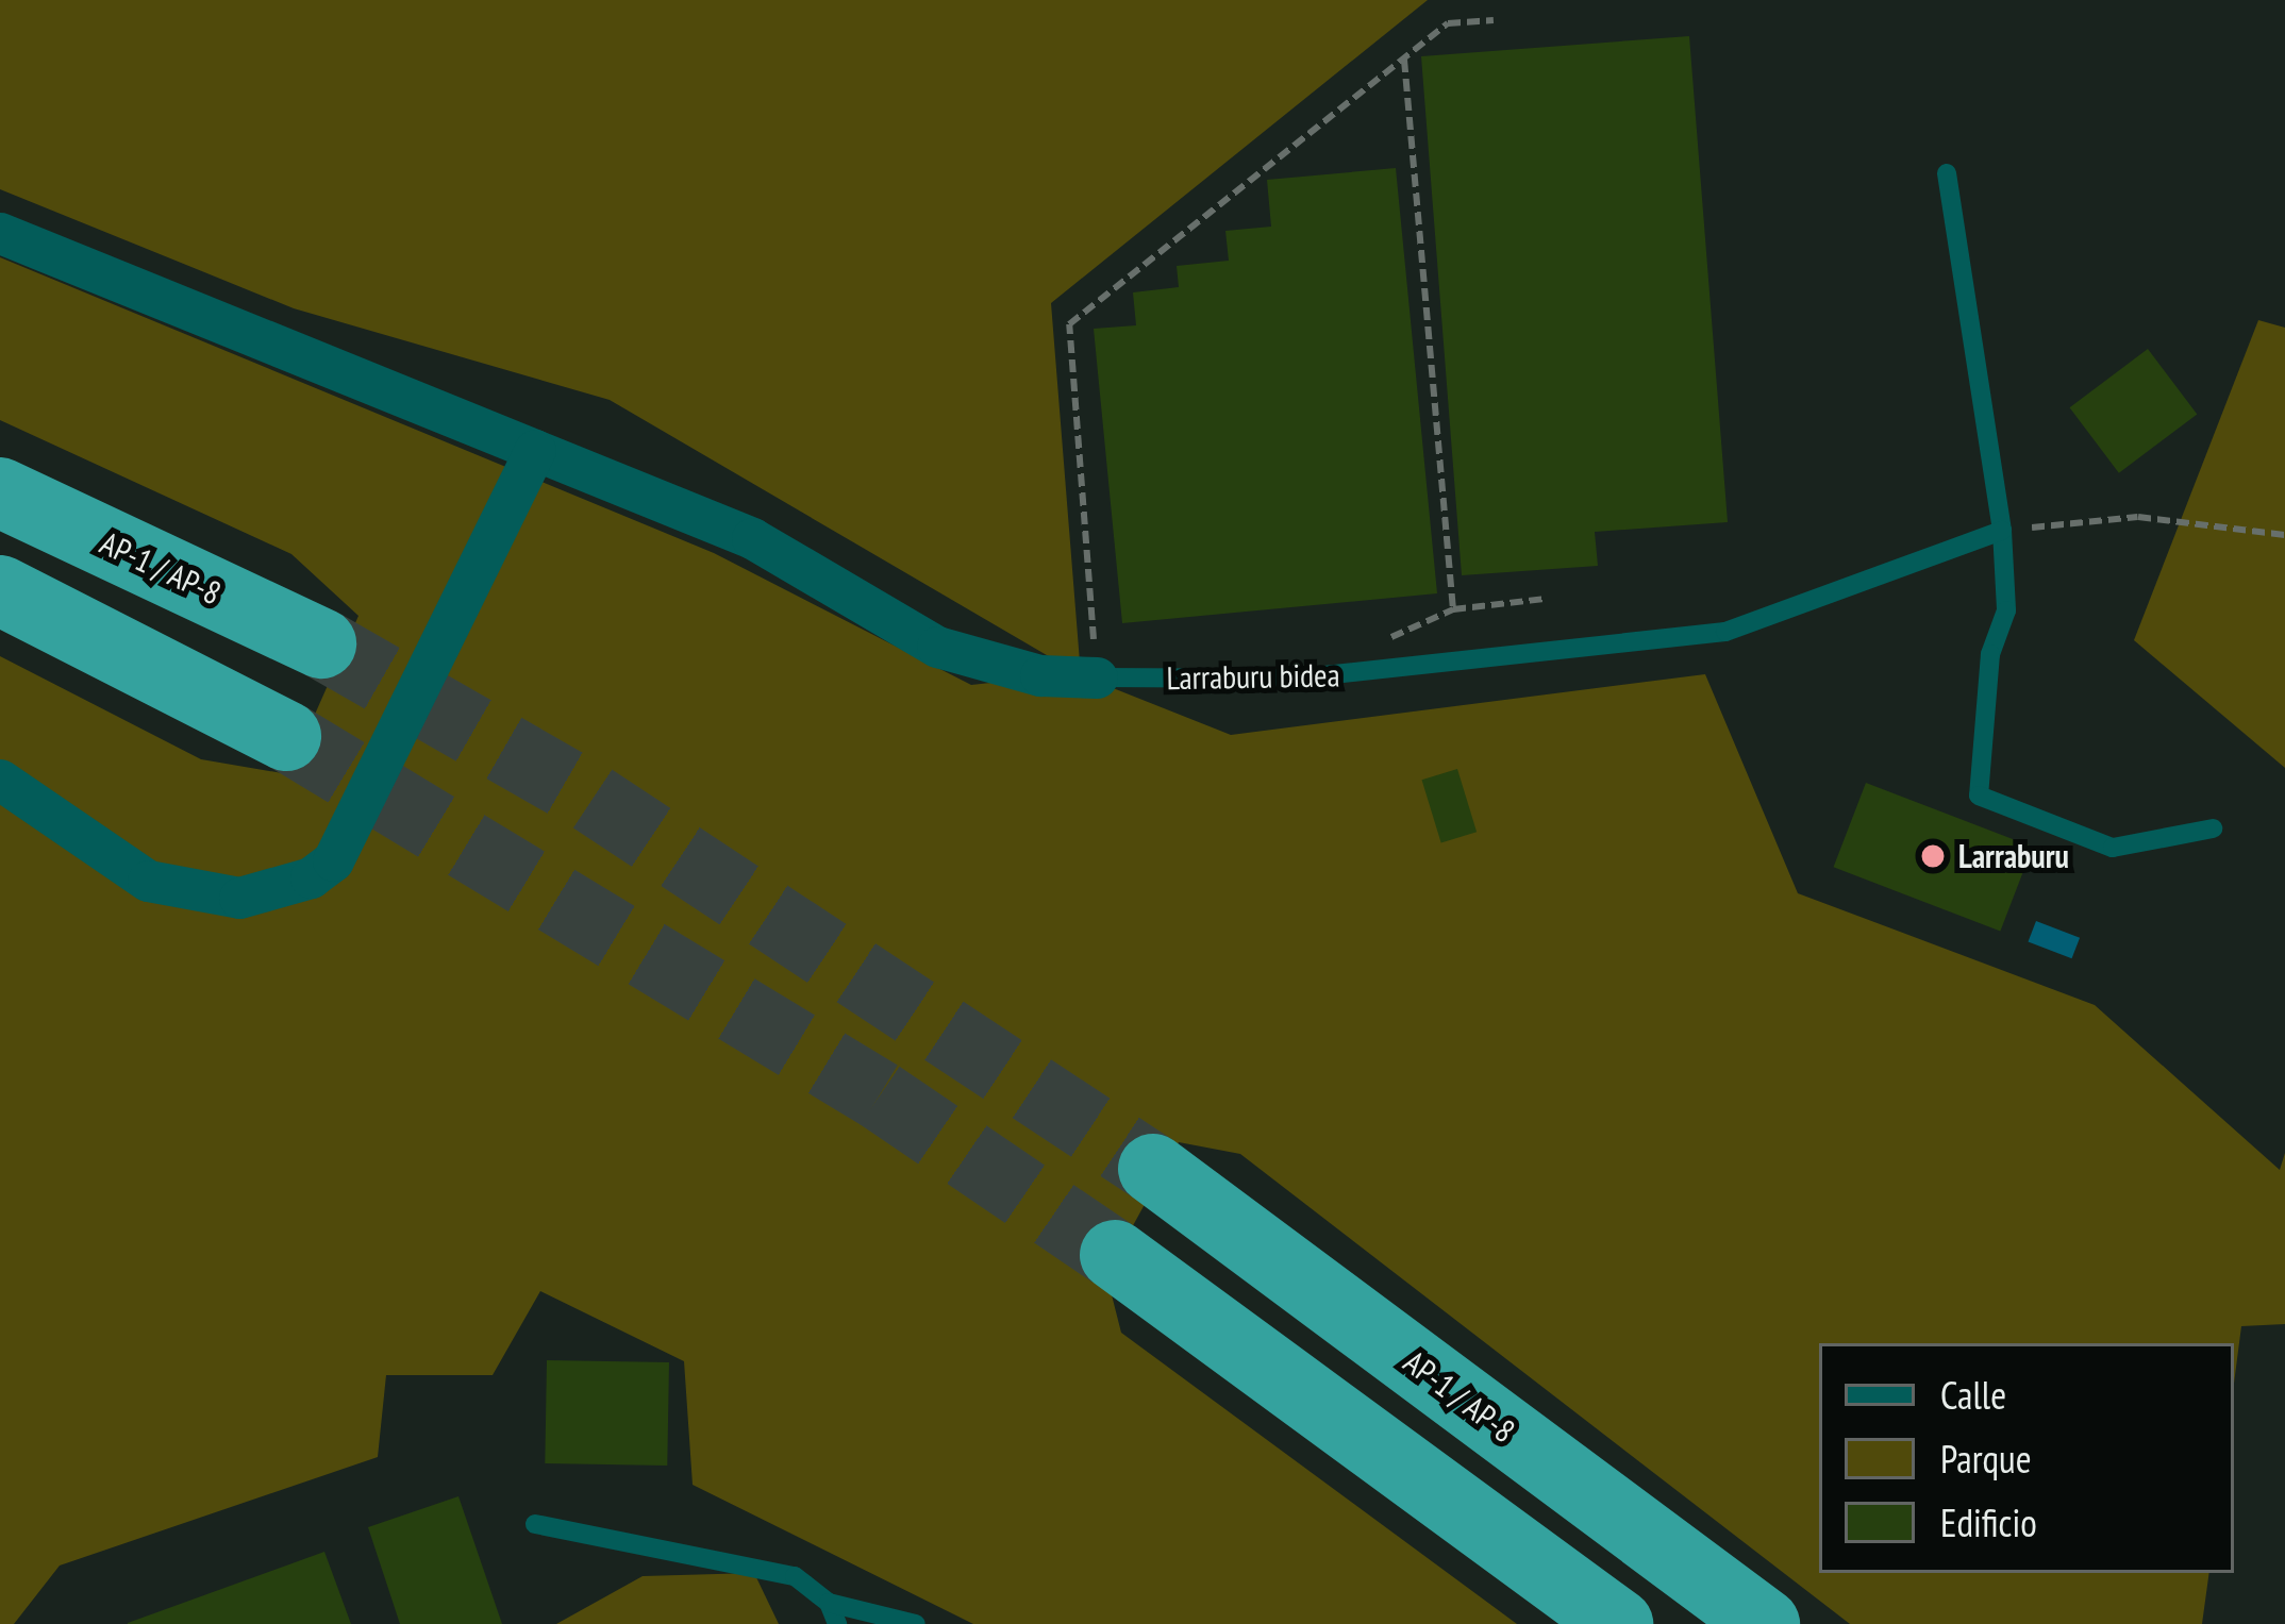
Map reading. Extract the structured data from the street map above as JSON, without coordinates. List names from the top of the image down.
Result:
{
  "streets": {
    "highway": ["AP-1 / AP-8"],
    "street": ["Larraburu bidea"]
  },
  "places": ["Larraburu"],
  "legend": ["Calle", "Parque", "Edificio"]
}
